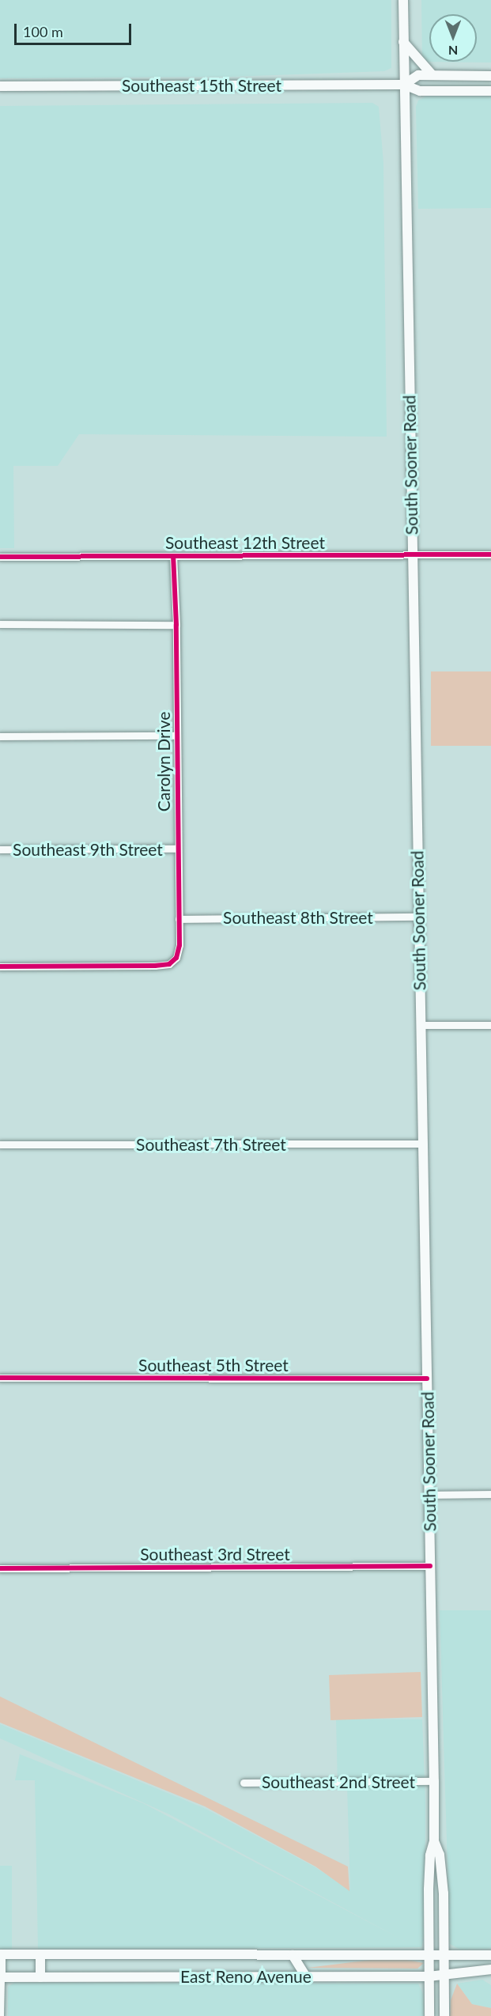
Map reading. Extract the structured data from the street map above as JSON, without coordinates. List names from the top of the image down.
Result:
{
  "streets": {
    "main road": ["Southeast 15th Street", "South Sooner Road", "East Reno Avenue"],
    "street": [
      "Southeast 12th Street",
      "Carolyn Drive",
      "Southeast 9th Street",
      "Southeast 8th Street",
      "Southeast 7th Street",
      "Southeast 5th Street",
      "Southeast 3rd Street",
      "Southeast 2nd Street"
    ]
  },
  "crossings": [
    ["Southeast 15th Street", "South Sooner Road"],
    ["South Sooner Road", "Southeast 12th Street"],
    ["South Sooner Road", "Southeast 8th Street"],
    ["South Sooner Road", "Southeast 7th Street"],
    ["South Sooner Road", "Southeast 5th Street"],
    ["South Sooner Road", "Southeast 3rd Street"],
    ["South Sooner Road", "Southeast 2nd Street"],
    ["South Sooner Road", "East Reno Avenue"],
    ["Southeast 12th Street", "Carolyn Drive"],
    ["Carolyn Drive", "Southeast 9th Street"],
    ["Carolyn Drive", "Southeast 8th Street"]
  ],
  "scale_bar": "100 m",
  "north": "bottom"
}
